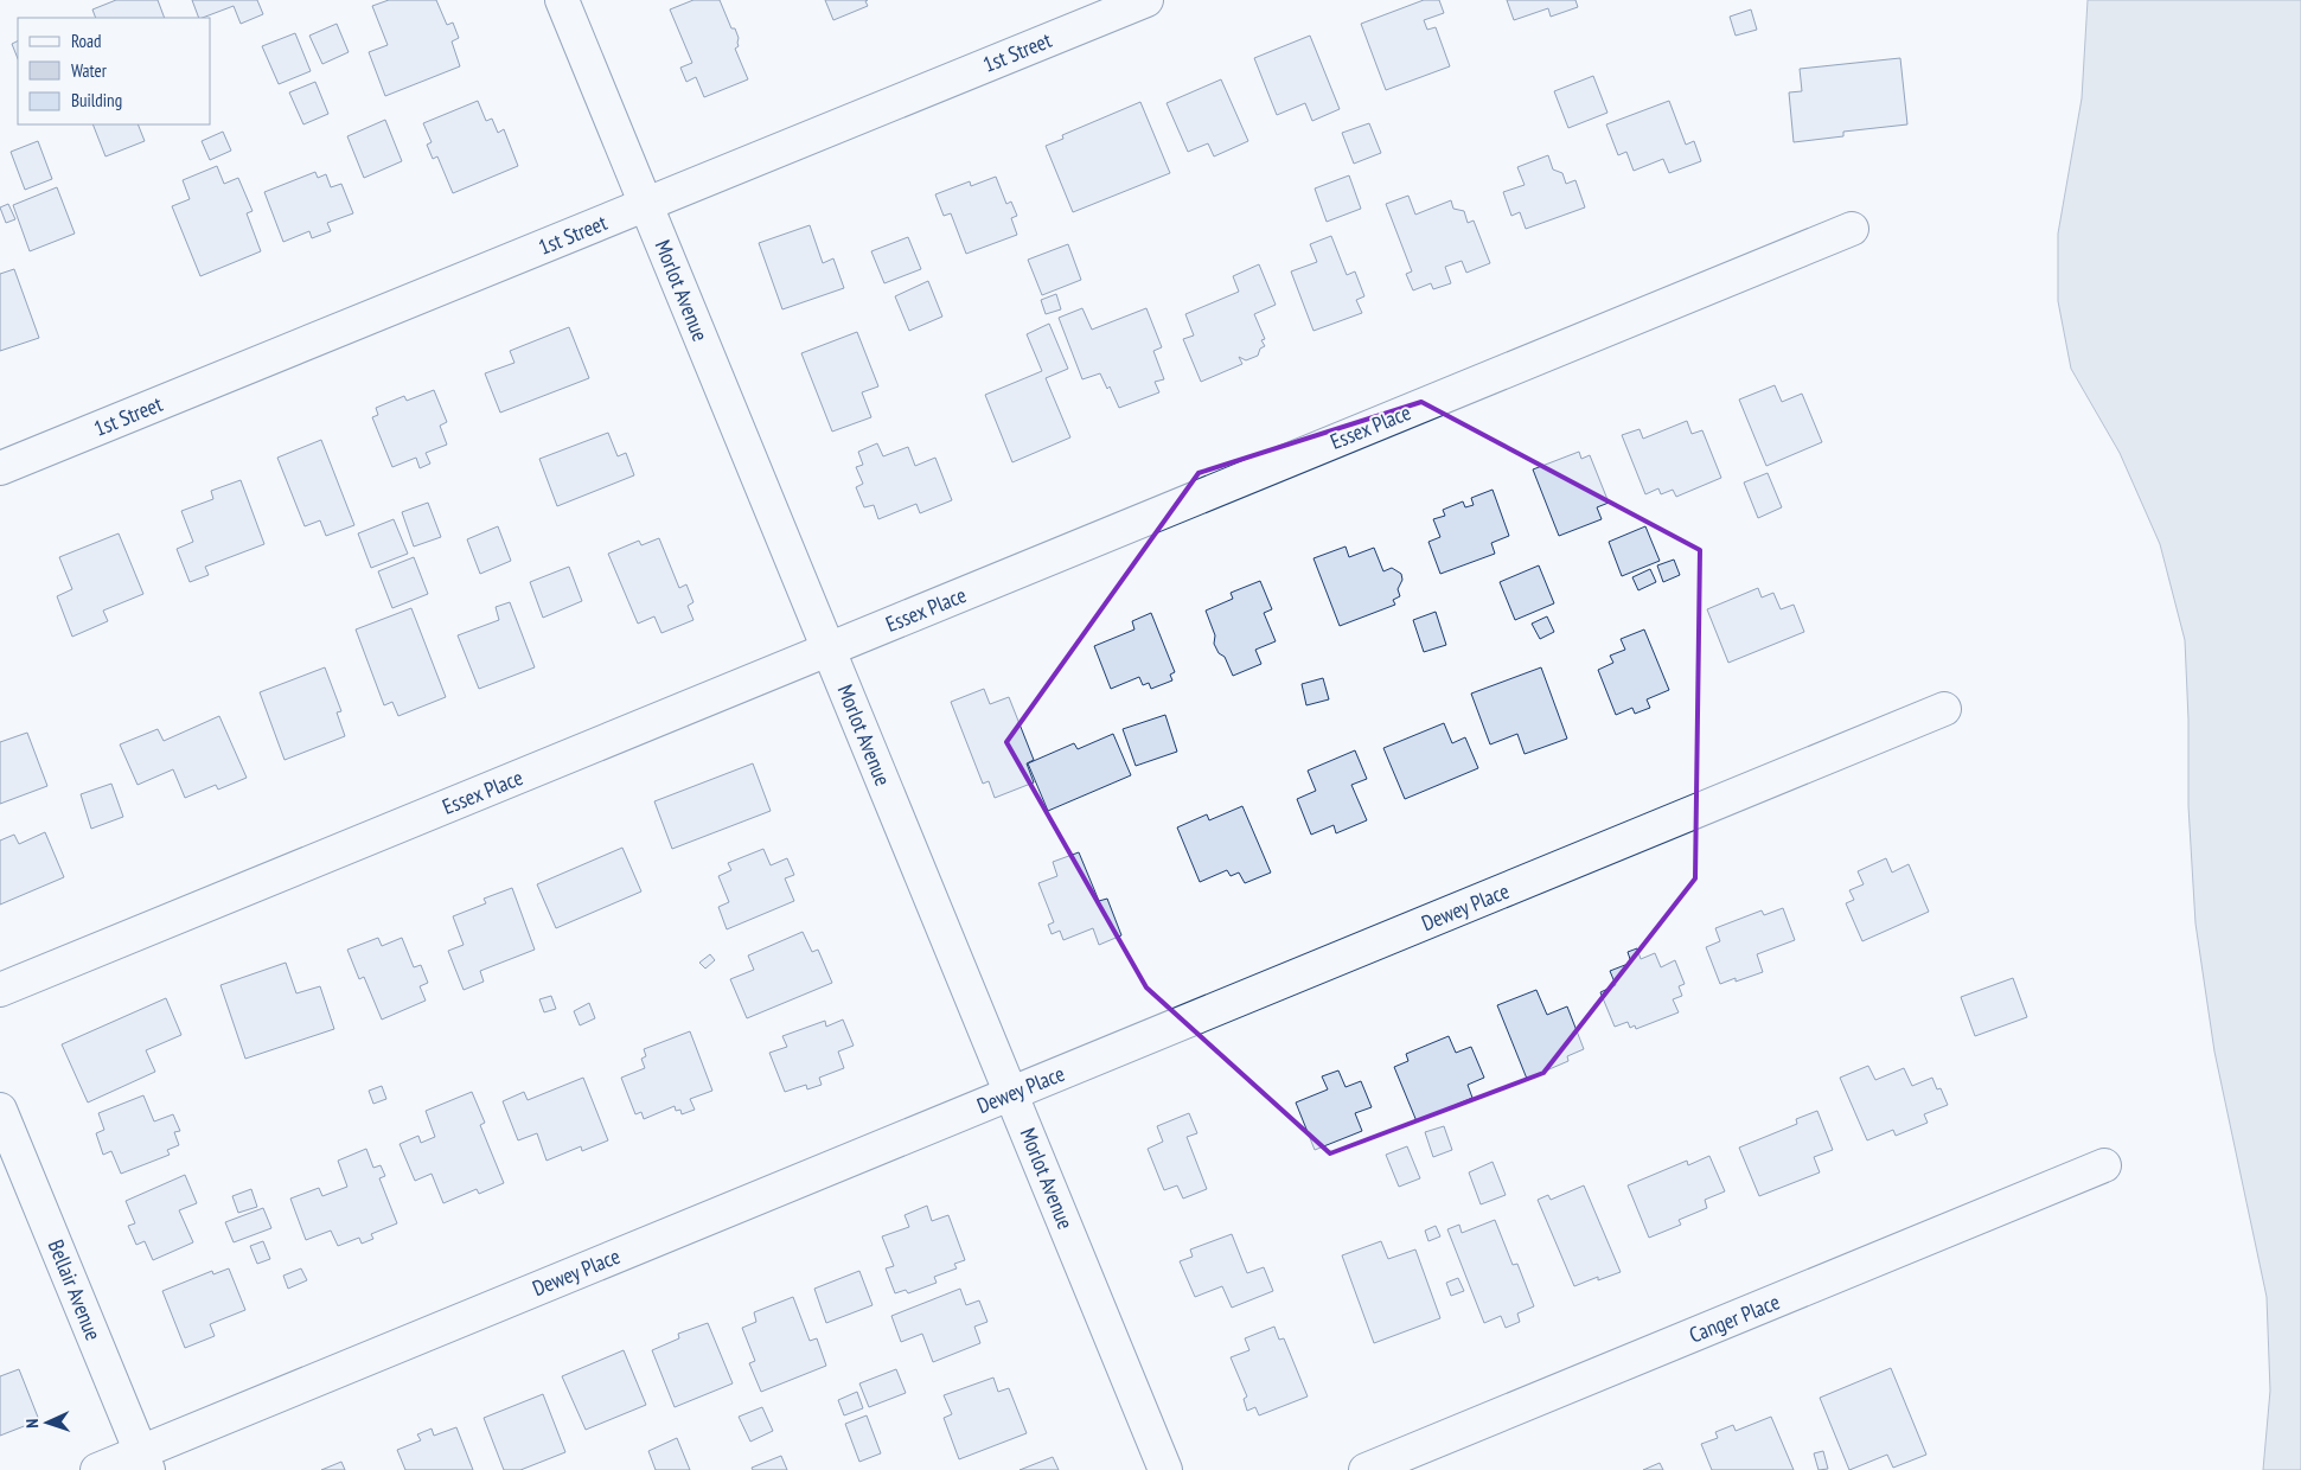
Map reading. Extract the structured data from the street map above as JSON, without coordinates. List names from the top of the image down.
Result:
{
  "streets": {
    "street": [
      "1st Street",
      "Morlot Avenue",
      "Essex Place",
      "Dewey Place",
      "Bellair Avenue",
      "Canger Place"
    ]
  },
  "crossings": [
    ["1st Street", "Morlot Avenue"],
    ["Morlot Avenue", "Essex Place"],
    ["Morlot Avenue", "Dewey Place"],
    ["Dewey Place", "Bellair Avenue"]
  ],
  "legend": ["Road", "Water", "Building"],
  "north": "left"
}
